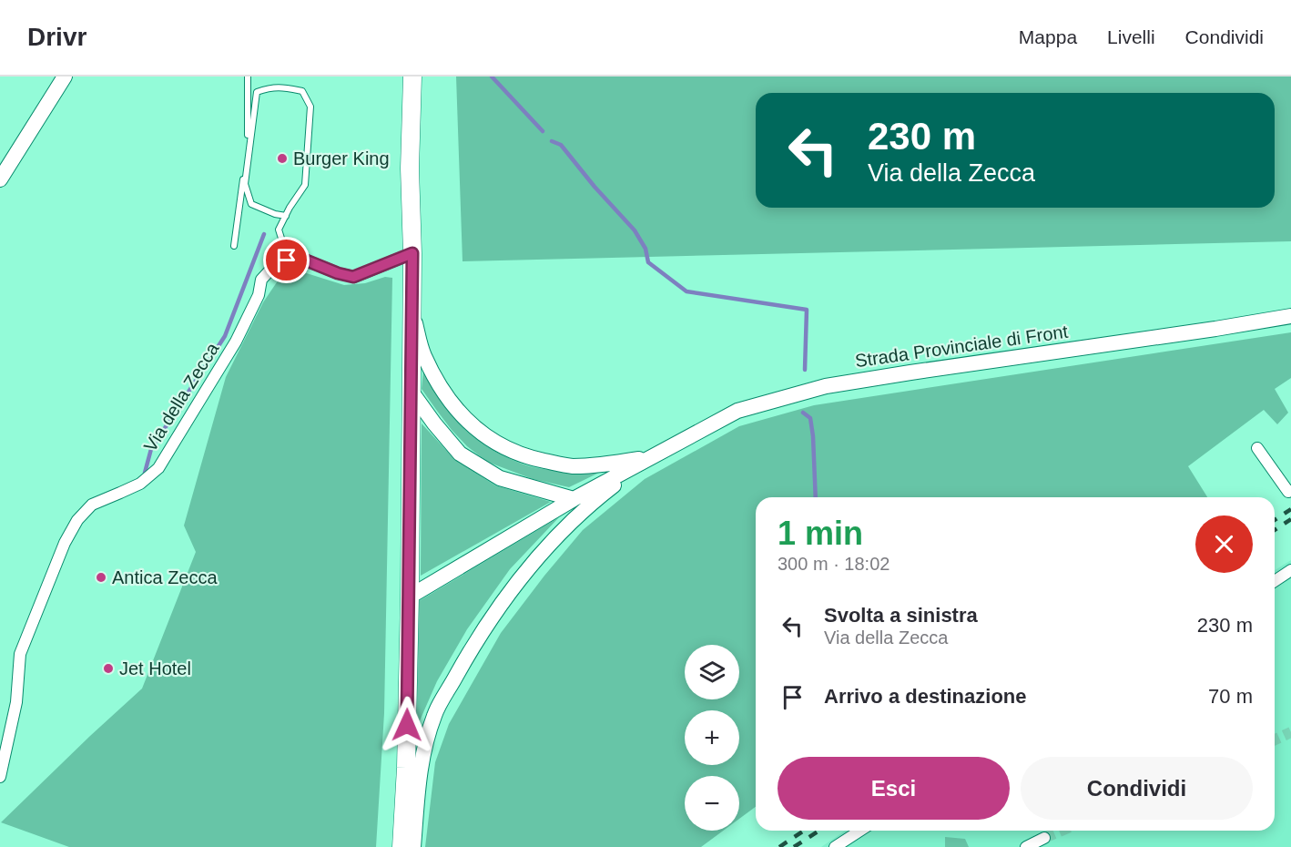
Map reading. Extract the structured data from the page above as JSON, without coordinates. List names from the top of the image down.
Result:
{
  "streets": {
    "main road": ["Strada Provinciale di Front"],
    "street": ["Via della Zecca"]
  },
  "places": ["Burger King", "Antica Zecca", "Jet Hotel"],
  "page": {
    "header": "Drivr",
    "nav": ["Mappa", "Livelli", "Condividi"],
    "turn": ["230 m", "Via della Zecca"],
    "heading": ["1 min", "300 m · 18:02"],
    "list": [
      {
        "name": "Svolta a sinistra",
        "note": "Via della Zecca",
        "value": "230 m"
      },
      {
        "name": "Arrivo a destinazione",
        "value": "70 m"
      }
    ],
    "map_buttons": ["+", "−"],
    "buttons": ["Esci", "Condividi"]
  }
}
